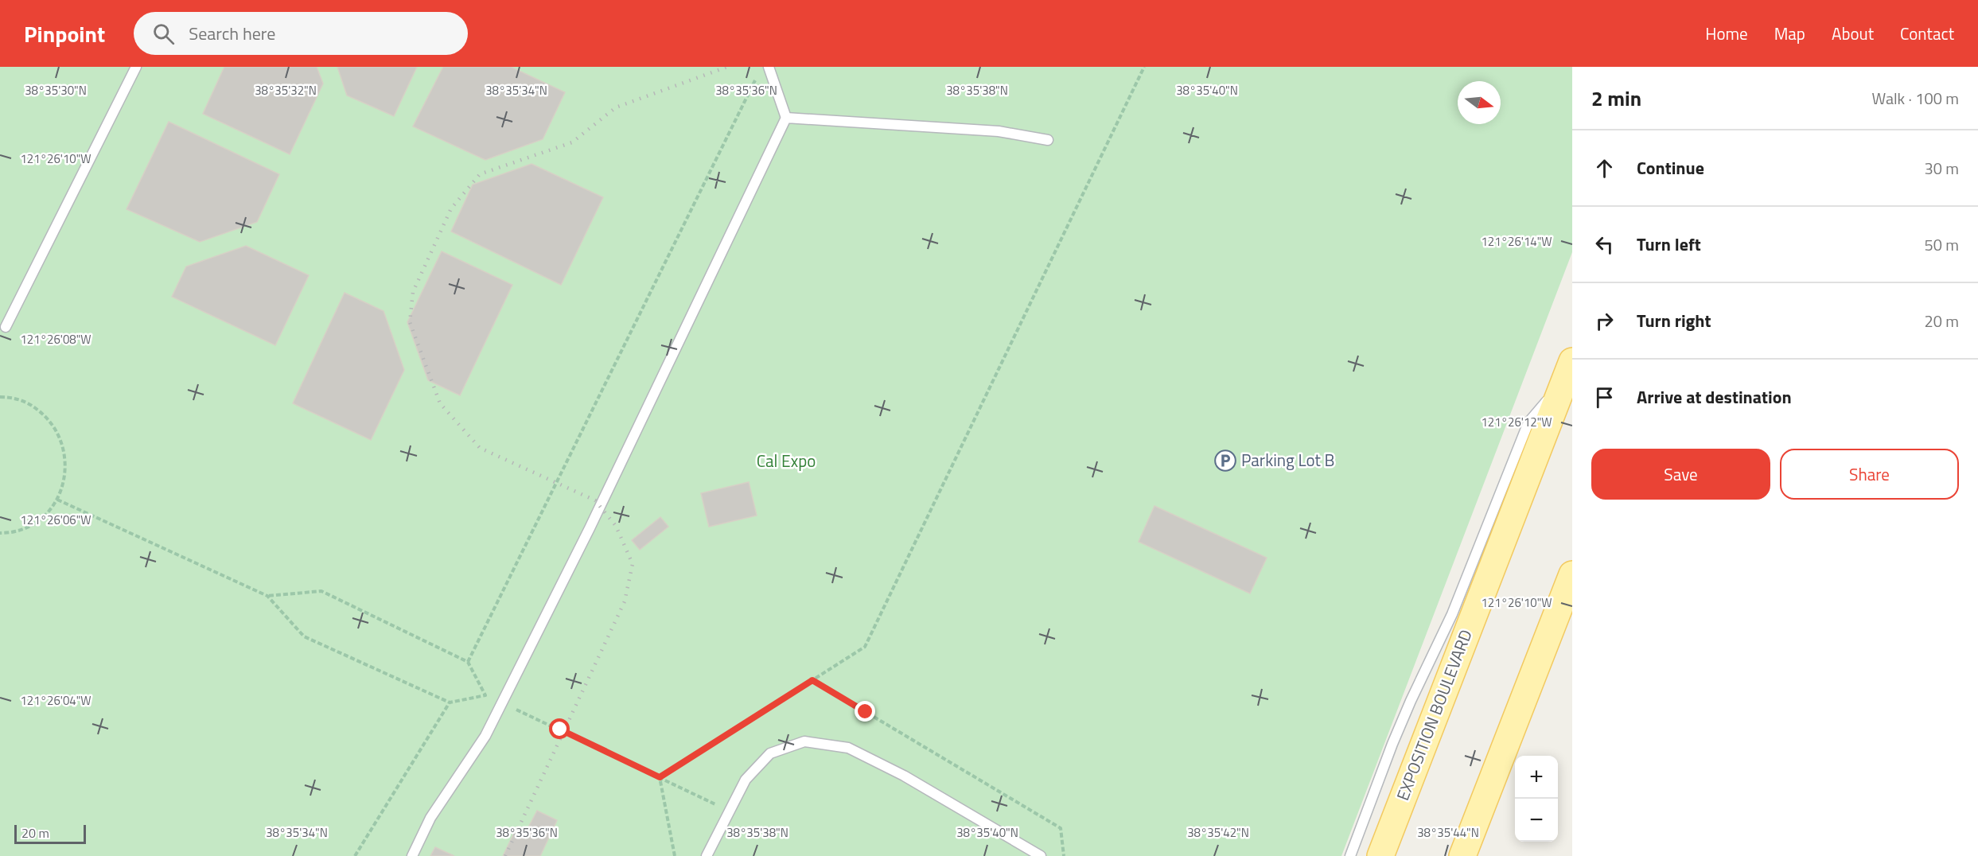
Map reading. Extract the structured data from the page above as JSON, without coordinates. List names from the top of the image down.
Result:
{
  "streets": {
    "main road": ["EXPOSITION BOULEVARD"]
  },
  "parks": ["Cal Expo"],
  "places": {
    "parking": ["Parking Lot B"]
  },
  "scale_bar": "20 m",
  "north": "right",
  "page": {
    "header": "Pinpoint",
    "search": "Search here",
    "nav": [
      "Home",
      "Map",
      "About",
      "Contact"
    ],
    "heading": ["2 min", "Walk · 100 m"],
    "list": [
      ["Continue", "30 m"],
      ["Turn left", "50 m"],
      ["Turn right", "20 m"],
      "Arrive at destination"
    ],
    "buttons": ["Save", "Share"],
    "map_buttons": ["+", "−"],
    "scale": "20 m"
  },
  "coordinates": [
    "38°35'30\"N",
    "38°35'32\"N",
    "38°35'34\"N",
    "38°35'36\"N",
    "38°35'38\"N",
    "38°35'40\"N",
    "121°26'10\"W",
    "121°26'14\"W",
    "121°26'08\"W",
    "121°26'12\"W",
    "121°26'06\"W",
    "121°26'04\"W",
    "38°35'42\"N",
    "38°35'44\"N"
  ]
}
